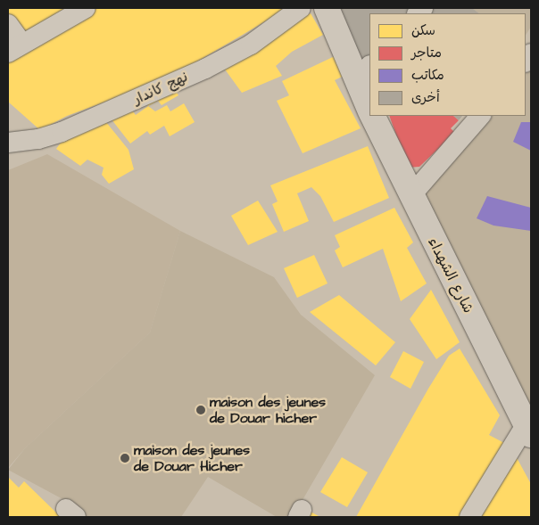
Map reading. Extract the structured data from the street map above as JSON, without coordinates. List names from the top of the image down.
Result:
{
  "streets": {
    "street": ["نهج كاندار", "شارع الشهداء"]
  },
  "places": ["maison des jeunes de Douar hicher", "maison des jeunes de Douar Hicher"],
  "legend": [
    "سكن",
    "متاجر",
    "مكاتب",
    "أخرى"
  ]
}
